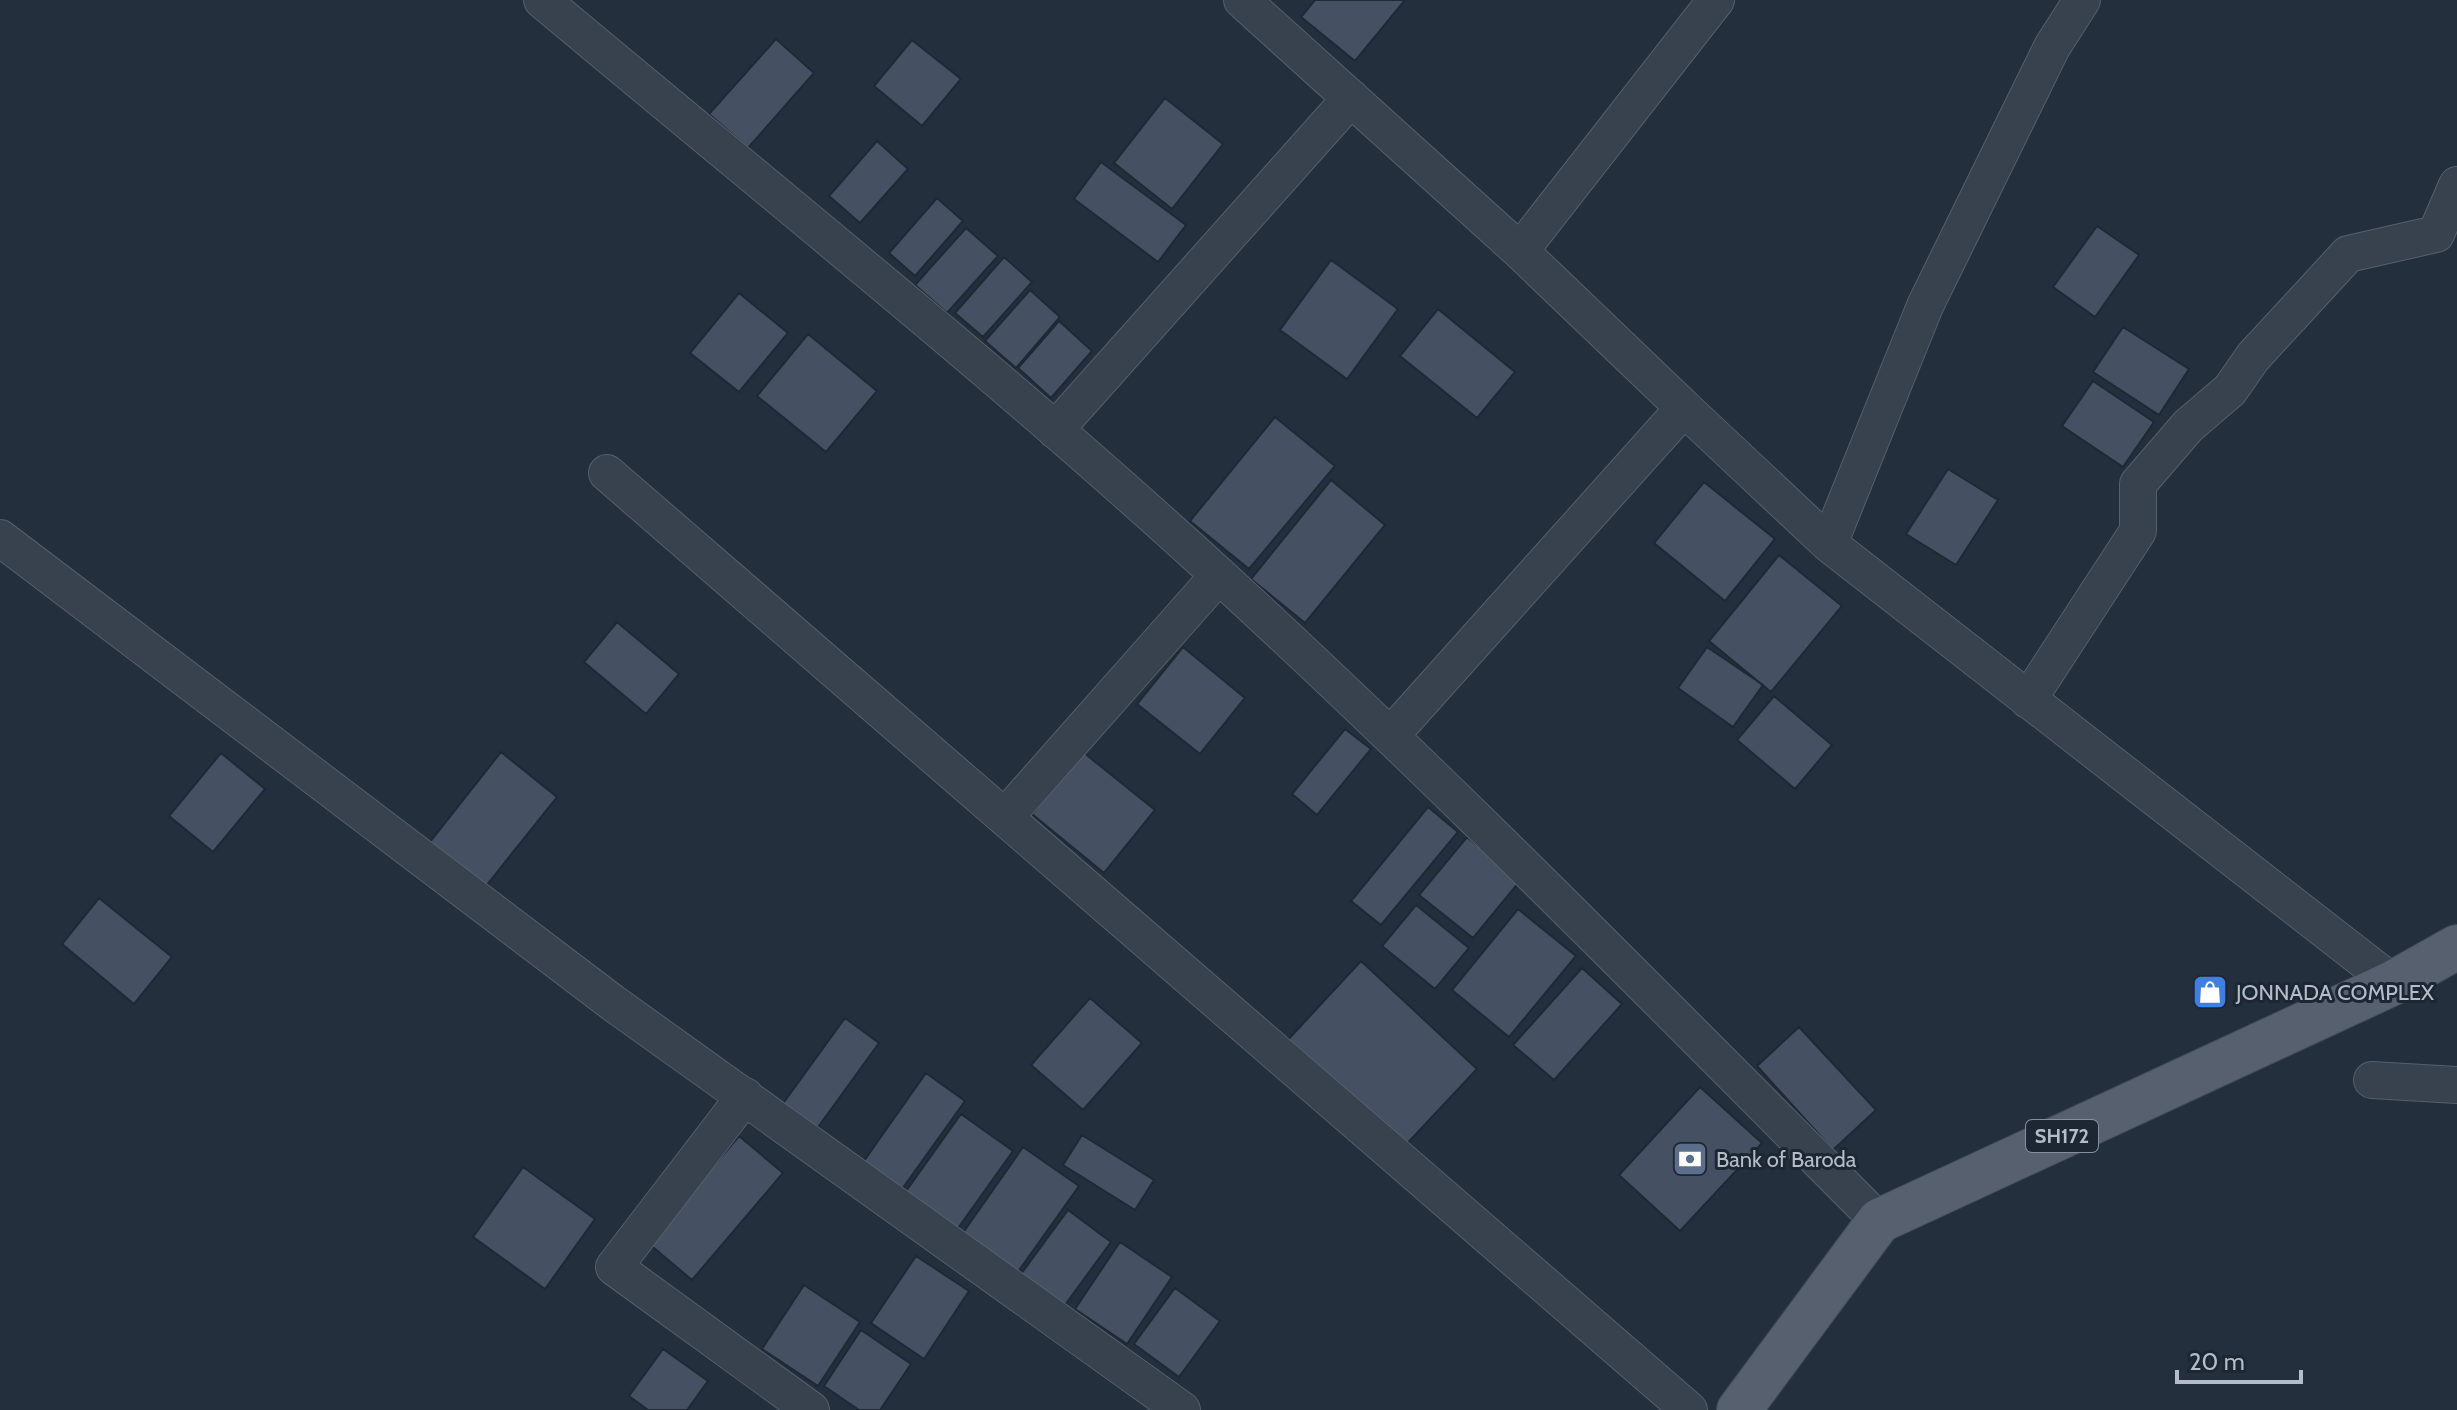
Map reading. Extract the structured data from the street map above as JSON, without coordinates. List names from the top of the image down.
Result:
{
  "streets": {
    "main road": ["SH172"]
  },
  "places": {
    "shop": ["JONNADA COMPLEX"],
    "bank": ["Bank of Baroda"]
  },
  "scale_bar": "20 m"
}
